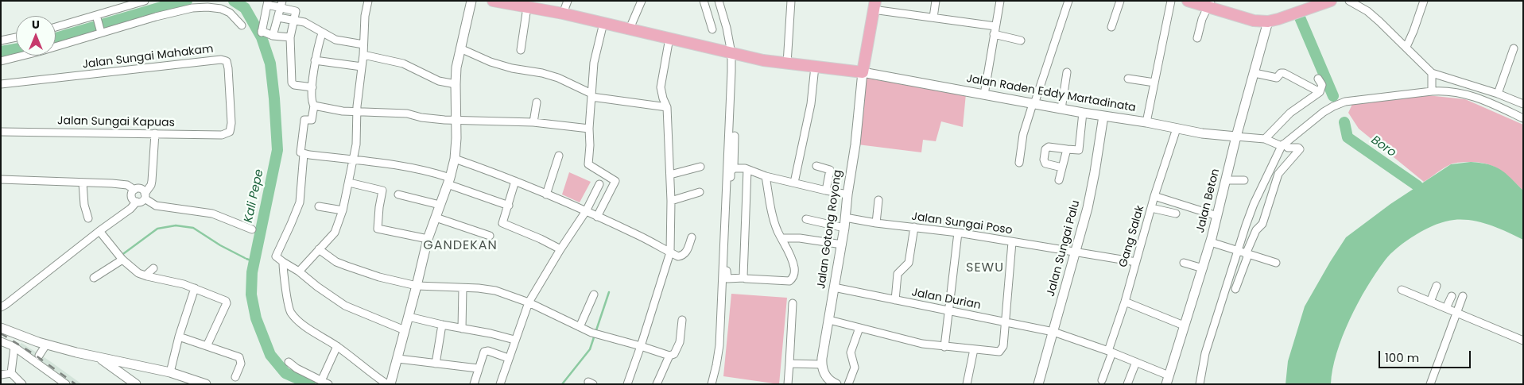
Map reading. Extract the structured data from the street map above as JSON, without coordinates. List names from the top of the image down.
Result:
{
  "streets": {
    "main road": [
      "Jalan Raden Eddy Martadinata",
      "Jalan Beton",
      "Jalan Gotong Royong",
      "Jalan Sungai Palu"
    ],
    "street": [
      "Jalan Sungai Mahakam",
      "Jalan Sungai Kapuas",
      "Jalan Sungai Poso",
      "Gang Salak",
      "Jalan Durian"
    ]
  },
  "crossings": [
    ["Jalan Sungai Mahakam", "Jalan Sungai Kapuas"],
    ["Jalan Raden Eddy Martadinata", "Jalan Beton"],
    ["Jalan Raden Eddy Martadinata", "Jalan Gotong Royong"],
    ["Jalan Raden Eddy Martadinata", "Gang Salak"],
    ["Jalan Raden Eddy Martadinata", "Jalan Sungai Palu"],
    ["Jalan Beton", "Jalan Durian"],
    ["Jalan Sungai Poso", "Jalan Gotong Royong"],
    ["Jalan Sungai Poso", "Gang Salak"],
    ["Jalan Sungai Poso", "Jalan Sungai Palu"],
    ["Jalan Gotong Royong", "Jalan Durian"],
    ["Gang Salak", "Jalan Durian"],
    ["Jalan Sungai Palu", "Jalan Durian"]
  ],
  "districts": ["GANDEKAN", "SEWU"],
  "water": ["Boro", "Kali Pepe"],
  "scale_bar": "100 m",
  "north": "top"
}
